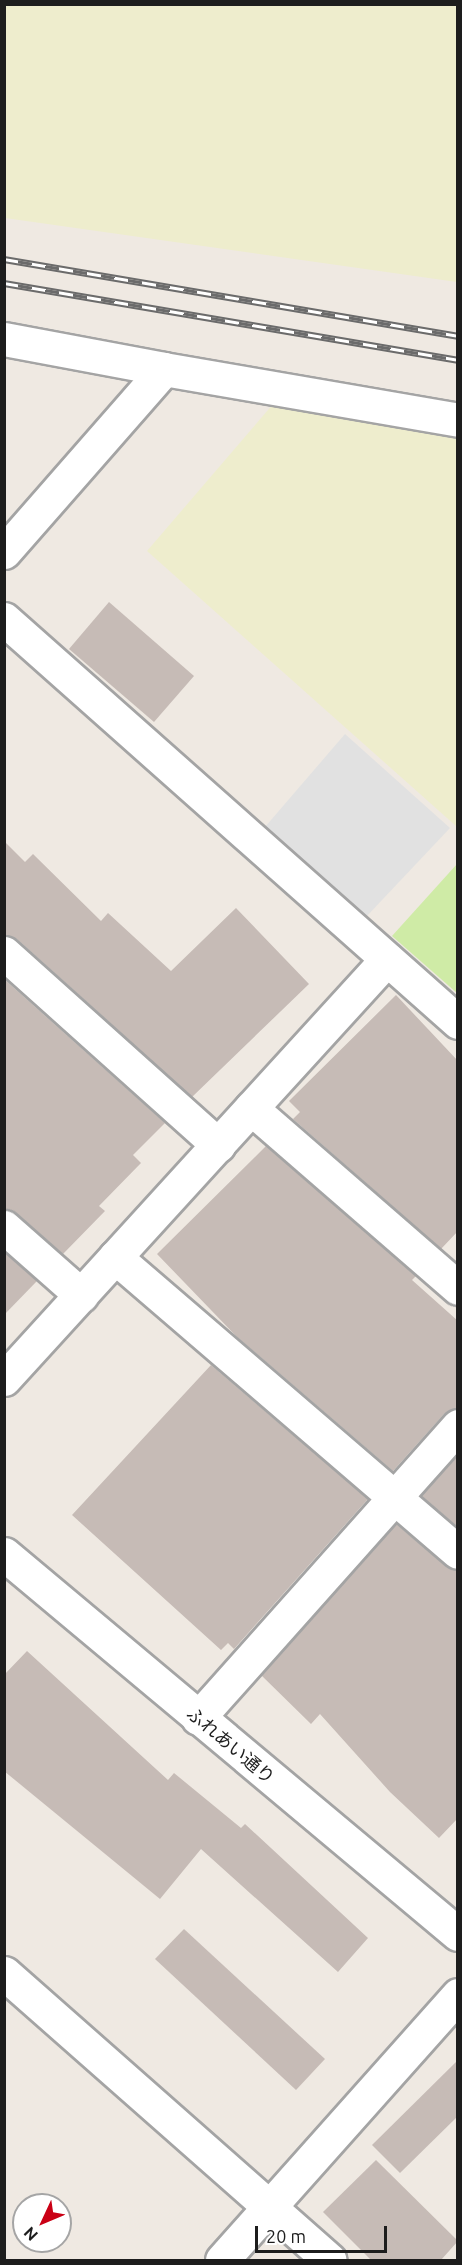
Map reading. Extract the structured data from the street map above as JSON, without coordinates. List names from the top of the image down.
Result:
{
  "streets": {
    "street": ["ふれあい通り"]
  },
  "scale_bar": "20 m",
  "north": "bottom left"
}
